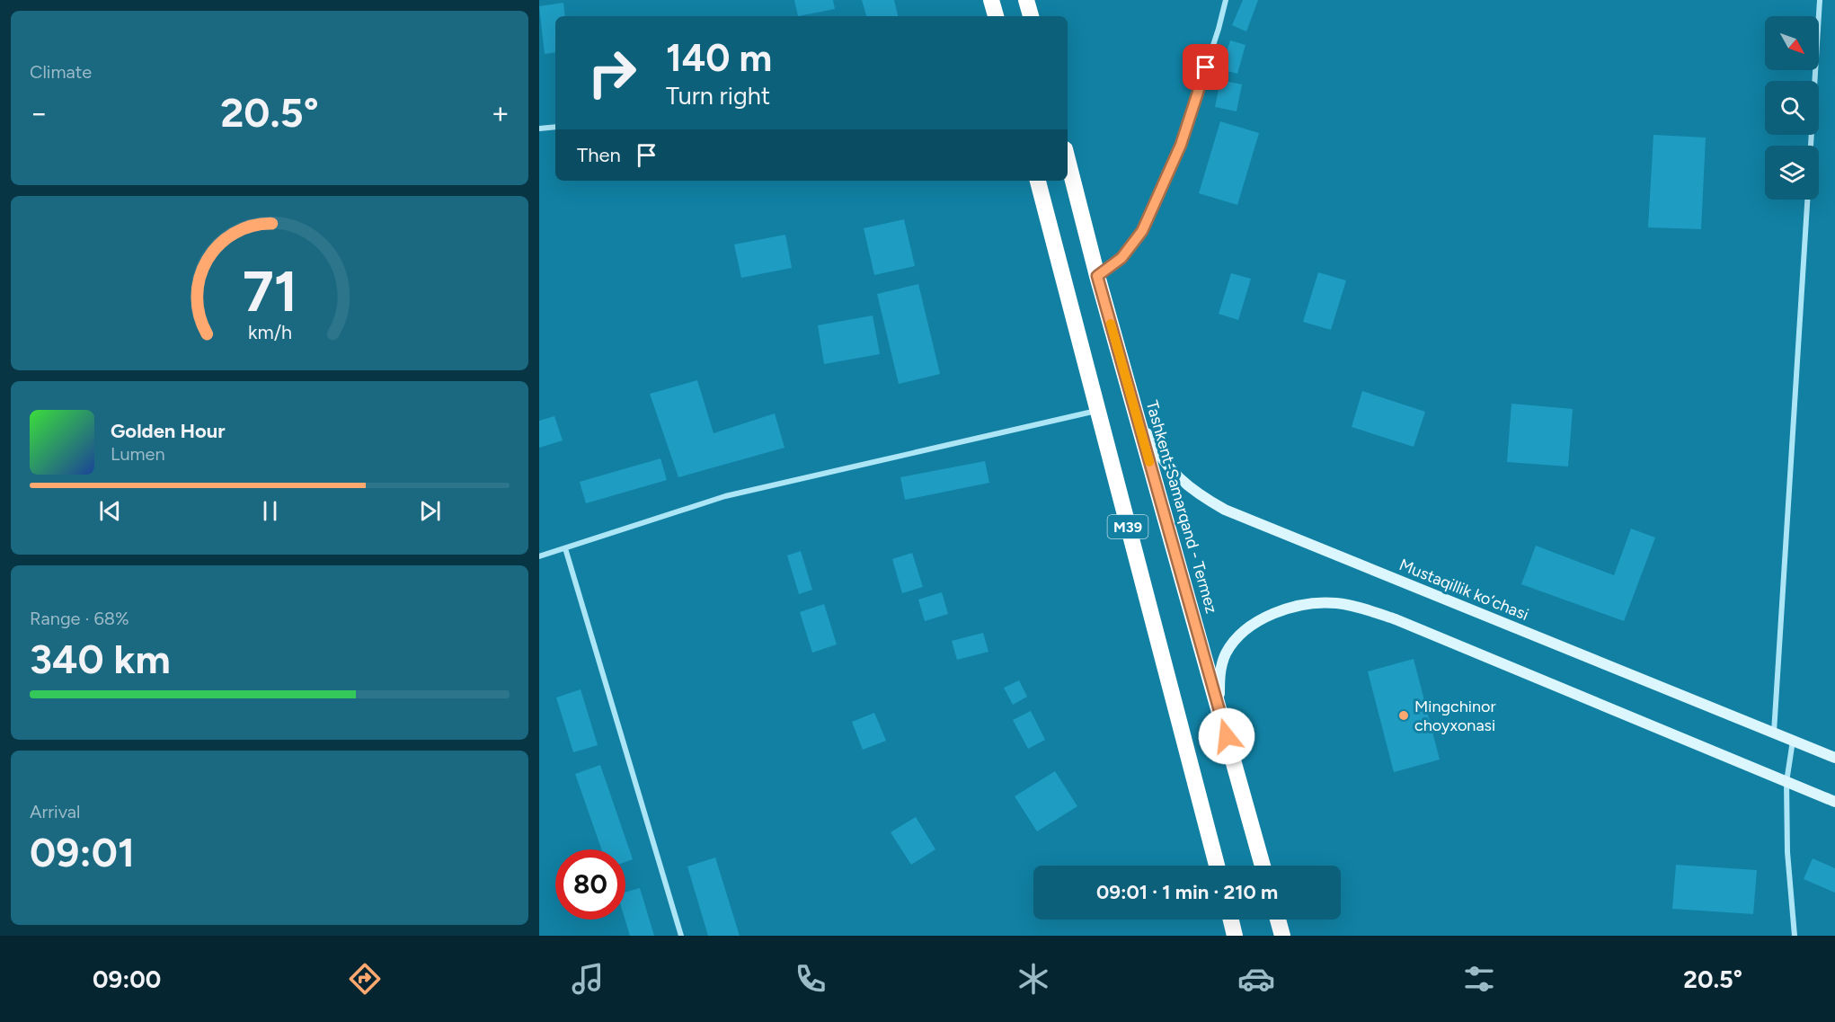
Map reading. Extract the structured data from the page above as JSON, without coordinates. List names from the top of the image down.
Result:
{
  "streets": {
    "highway": ["Tashkent-Samarqand - Termez", "M39"],
    "main road": ["Mustaqillik ko’chasi"]
  },
  "crossings": [
    ["Tashkent-Samarqand - Termez", "Mustaqillik ko’chasi"]
  ],
  "places": ["Mingchinor choyxonasi"],
  "north": "bottom right",
  "page": {
    "tile": [
      "Climate",
      ["Range · 68%", "340 km"],
      ["Arrival", "09:01"]
    ],
    "turn": ["140 m", "Turn right"],
    "heat": ["−", "20.5°", "+"],
    "then": "Then",
    "song": ["Golden Hour", "Lumen"],
    "limit": "80",
    "trip": "09:01 · 1 min · 210 m",
    "tabs": ["09:00", "20.5°"],
    "gauge": ["71", "km/h"]
  }
}
